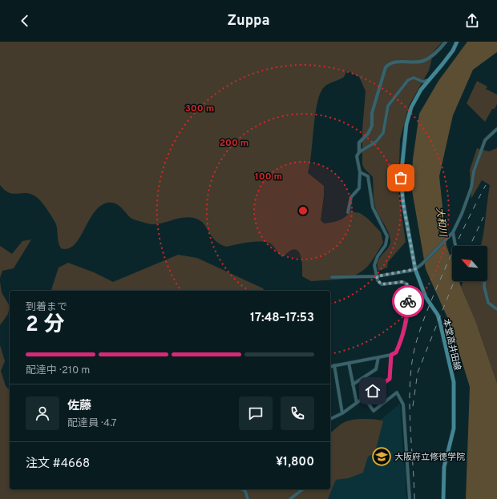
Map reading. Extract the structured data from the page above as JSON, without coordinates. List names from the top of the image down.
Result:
{
  "streets": {
    "main road": ["本堂高井田線"]
  },
  "water": ["大和川"],
  "places": {
    "school or university": ["大阪府立修徳学院"]
  },
  "north": "top left",
  "page": {
    "header": "Zuppa",
    "heading": ["2 分", "到着まで", "17:48–17:53"],
    "panel": [
      "佐藤",
      "配達員 · 4.7",
      "注文 #4668",
      "¥1,800"
    ],
    "bar": "配達中 · 210 m"
  },
  "rings": ["300 m", "200 m", "100 m"]
}
